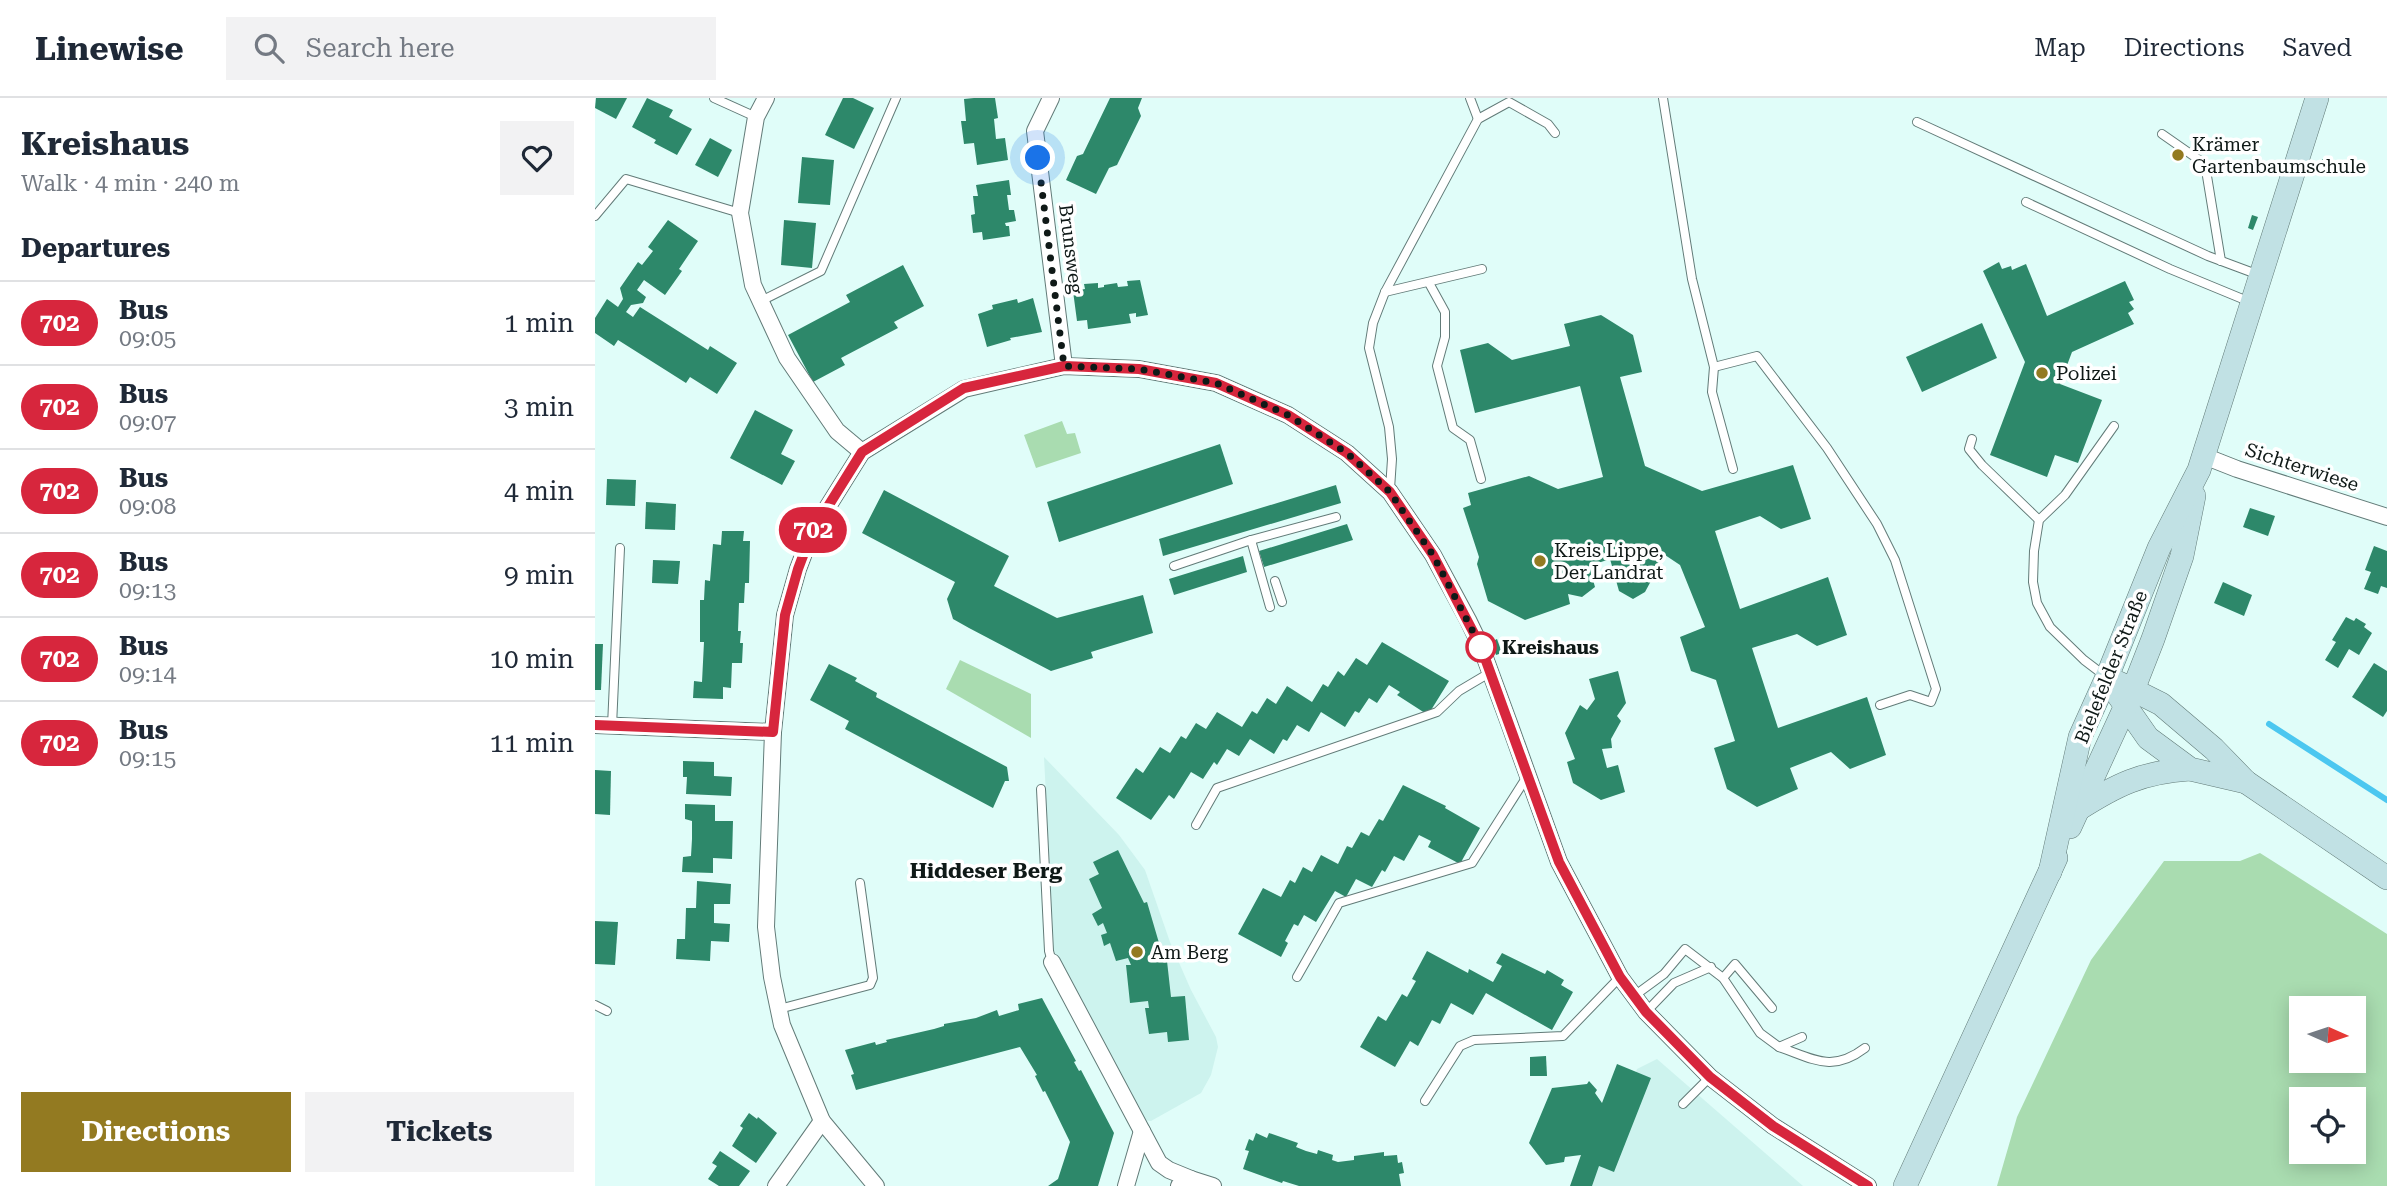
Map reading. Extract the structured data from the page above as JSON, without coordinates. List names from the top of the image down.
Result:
{
  "streets": {
    "main road": ["Bielefelder Straße"],
    "street": ["Brunsweg", "Sichterwiese"]
  },
  "crossings": [
    ["Sichterwiese", "Bielefelder Straße"]
  ],
  "districts": ["Hiddeser Berg"],
  "places": [
    "Krämer Gartenbaumschule",
    "Polizei",
    "Kreis Lippe, Der Landrat",
    "Kreishaus",
    "Am Berg"
  ],
  "lines": ["bus line 702"],
  "north": "right",
  "page": {
    "header": "Linewise",
    "search": "Search here",
    "nav": ["Map", "Directions", "Saved"],
    "heading": [
      ["Kreishaus", "Walk · 4 min · 240 m"],
      "Departures"
    ],
    "on_map": "702",
    "list": [
      {
        "mark": "702",
        "name": "Bus",
        "note": "09:05",
        "value": "1 min"
      },
      {
        "mark": "702",
        "name": "Bus",
        "note": "09:07",
        "value": "3 min"
      },
      {
        "mark": "702",
        "name": "Bus",
        "note": "09:08",
        "value": "4 min"
      },
      {
        "mark": "702",
        "name": "Bus",
        "note": "09:13",
        "value": "9 min"
      },
      {
        "mark": "702",
        "name": "Bus",
        "note": "09:14",
        "value": "10 min"
      },
      {
        "mark": "702",
        "name": "Bus",
        "note": "09:15",
        "value": "11 min"
      }
    ],
    "buttons": ["Directions", "Tickets"]
  }
}
